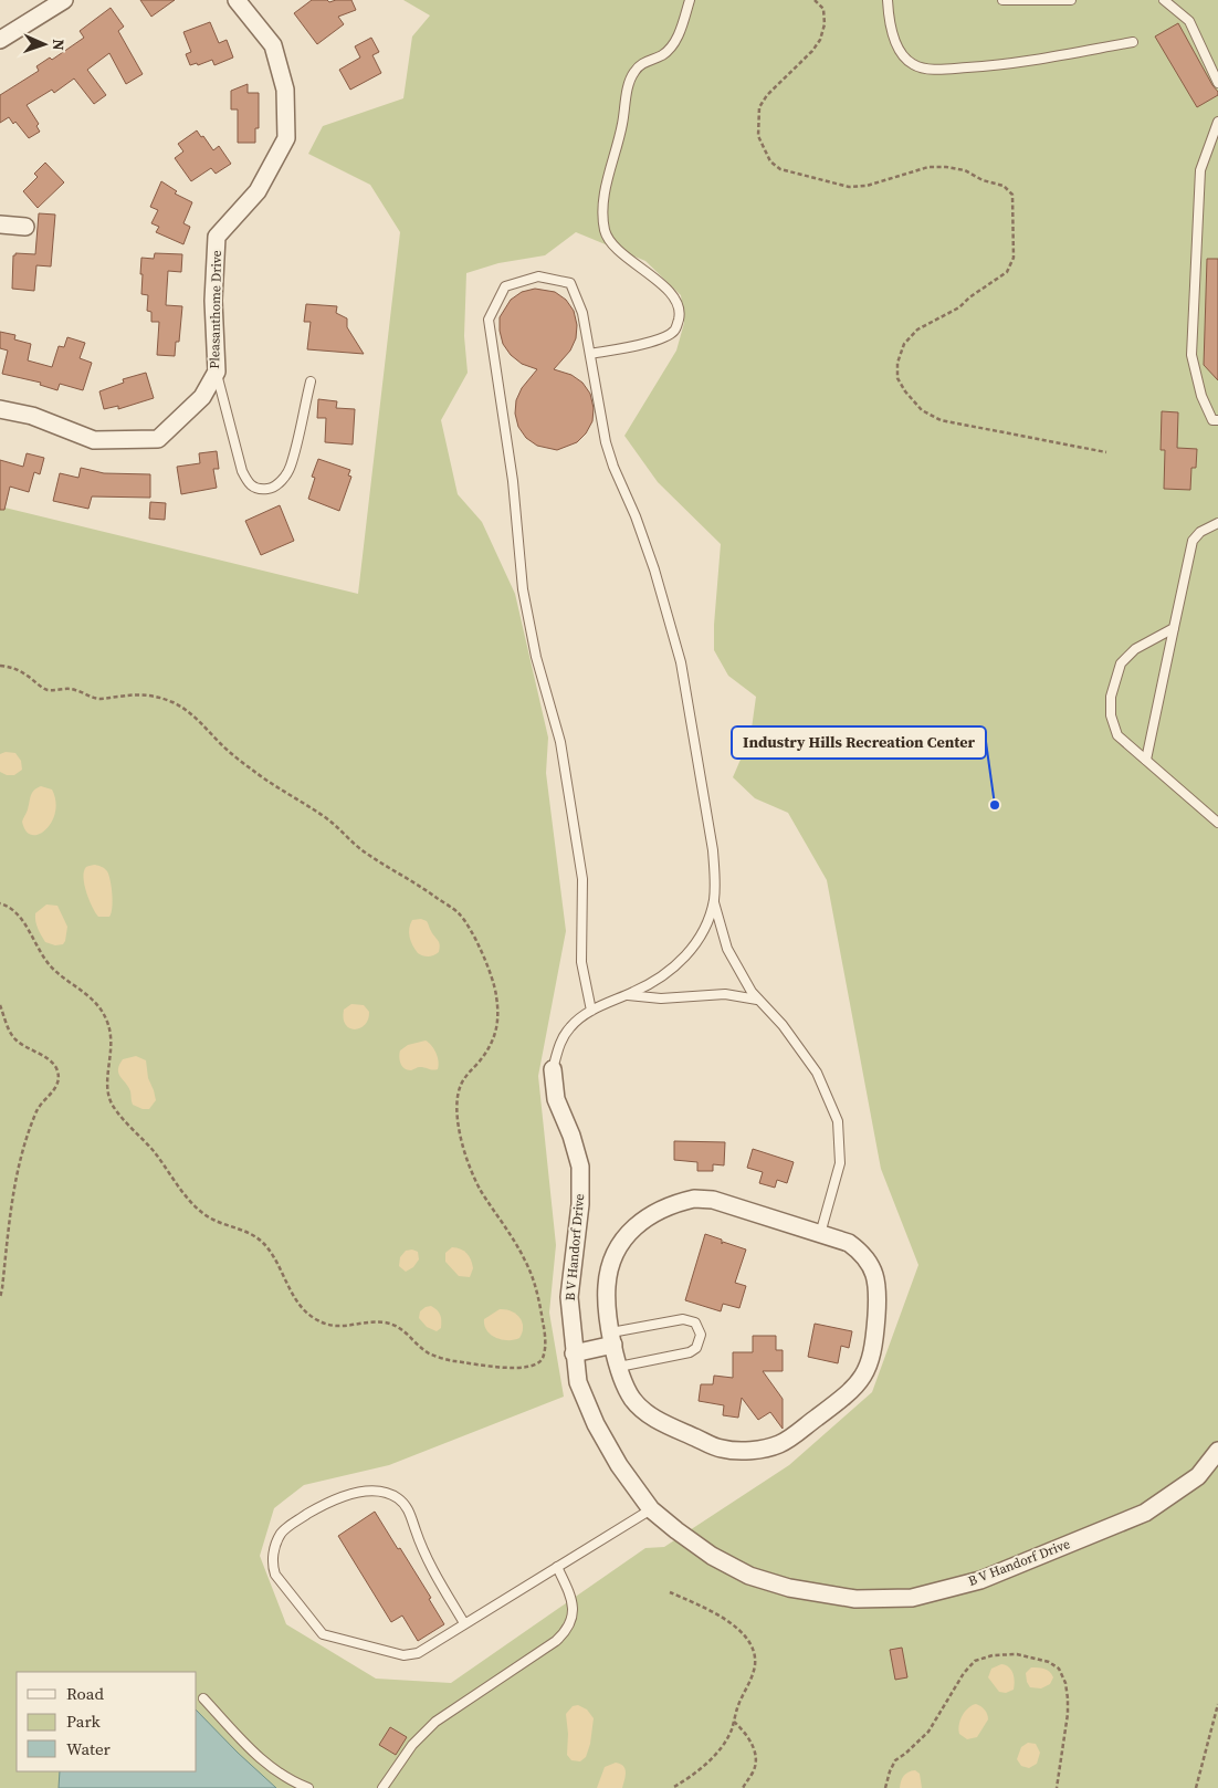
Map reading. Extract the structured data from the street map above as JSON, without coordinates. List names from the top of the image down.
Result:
{
  "streets": {
    "street": ["Pleasanthome Drive", "B V Handorf Drive"]
  },
  "places": ["Industry Hills Recreation Center"],
  "legend": ["Road", "Park", "Water"],
  "north": "right"
}
